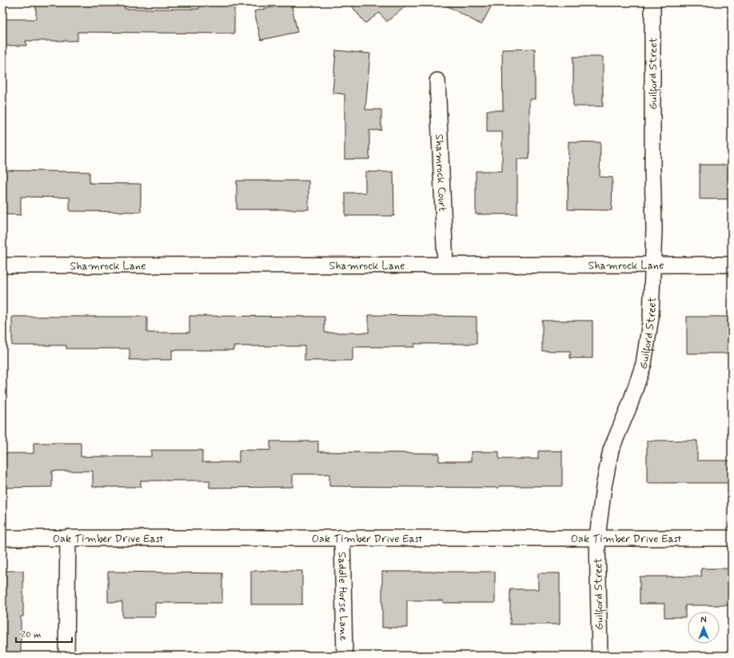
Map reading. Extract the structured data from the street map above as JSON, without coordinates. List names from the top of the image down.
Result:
{
  "streets": {
    "street": [
      "Guilford Street",
      "Shamrock Court",
      "Shamrock Lane",
      "Oak Timber Drive East",
      "Saddle Horse Lane"
    ]
  },
  "crossings": [
    ["Guilford Street", "Shamrock Lane"],
    ["Guilford Street", "Oak Timber Drive East"],
    ["Shamrock Court", "Shamrock Lane"],
    ["Oak Timber Drive East", "Saddle Horse Lane"]
  ],
  "scale_bar": "20 m",
  "north": "top"
}
